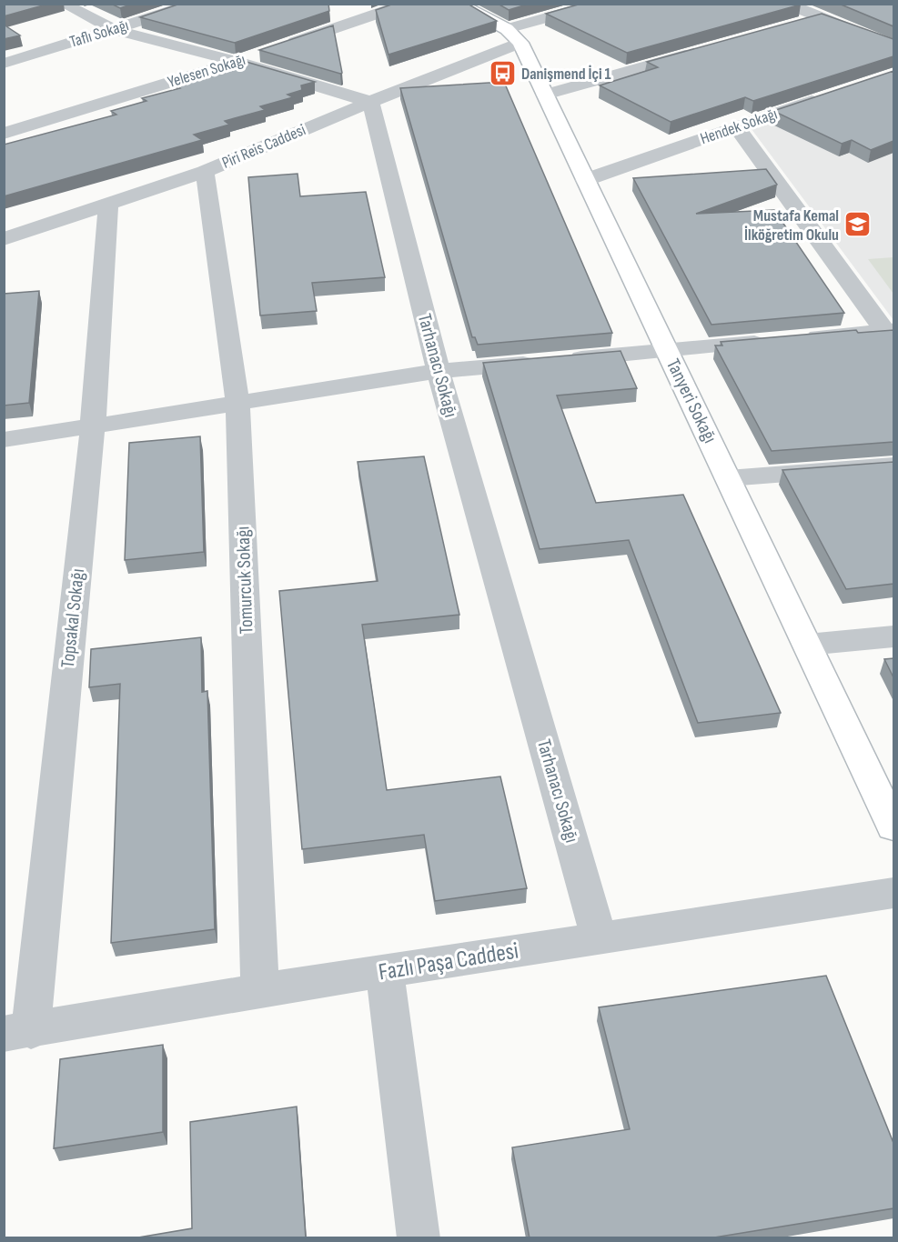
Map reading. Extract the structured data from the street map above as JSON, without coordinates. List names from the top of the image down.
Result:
{
  "streets": {
    "street": [
      "Taflı Sokağı",
      "Yelesen Sokağı",
      "Hendek Sokağı",
      "Piri Reis Caddesi",
      "Tarhanacı Sokağı",
      "Tanyeri Sokağı",
      "Tomurcuk Sokağı",
      "Topsakal Sokağı",
      "Fazlı Paşa Caddesi"
    ]
  },
  "crossings": [
    ["Hendek Sokağı", "Tanyeri Sokağı"],
    ["Piri Reis Caddesi", "Tarhanacı Sokağı"],
    ["Piri Reis Caddesi", "Tanyeri Sokağı"],
    ["Piri Reis Caddesi", "Tomurcuk Sokağı"],
    ["Piri Reis Caddesi", "Topsakal Sokağı"],
    ["Tarhanacı Sokağı", "Fazlı Paşa Caddesi"],
    ["Tomurcuk Sokağı", "Fazlı Paşa Caddesi"],
    ["Topsakal Sokağı", "Fazlı Paşa Caddesi"]
  ],
  "places": {
    "bus stop": ["Danişmend İçi 1"],
    "school or university": ["Mustafa Kemal İlköğretim Okulu"]
  }
}
